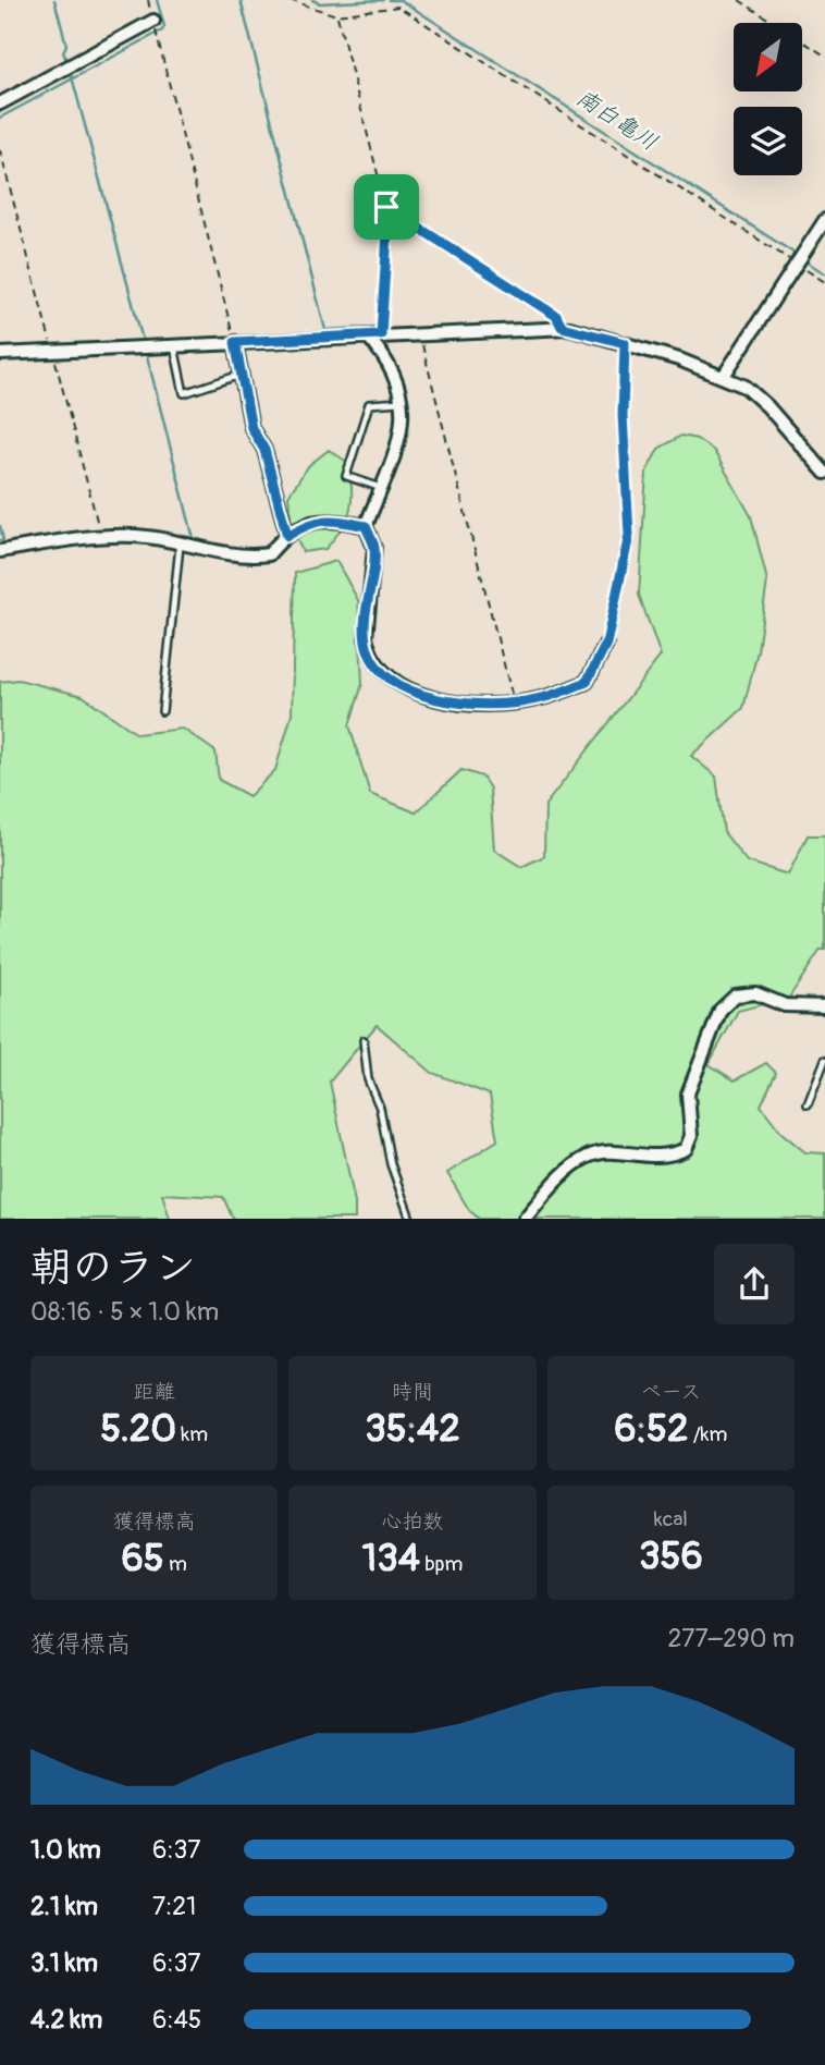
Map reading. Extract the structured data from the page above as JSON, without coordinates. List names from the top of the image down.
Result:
{
  "water": ["南白亀川"],
  "north": "bottom left",
  "page": {
    "heading": ["朝のラン", "08:16 · 5 × 1.0 km"],
    "stats": [
      ["距離", "5.20 km"],
      ["時間", "35:42"],
      ["ペース", "6:52 /km"],
      ["獲得標高", "65 m"],
      ["心拍数", "134 bpm"],
      ["kcal", "356"]
    ],
    "chart": ["獲得標高", "277–290 m"],
    "list": [
      {
        "name": "1.0 km",
        "note": "6:37"
      },
      {
        "name": "2.1 km",
        "note": "7:21"
      },
      {
        "name": "3.1 km",
        "note": "6:37"
      },
      {
        "name": "4.2 km",
        "note": "6:45"
      }
    ]
  }
}
